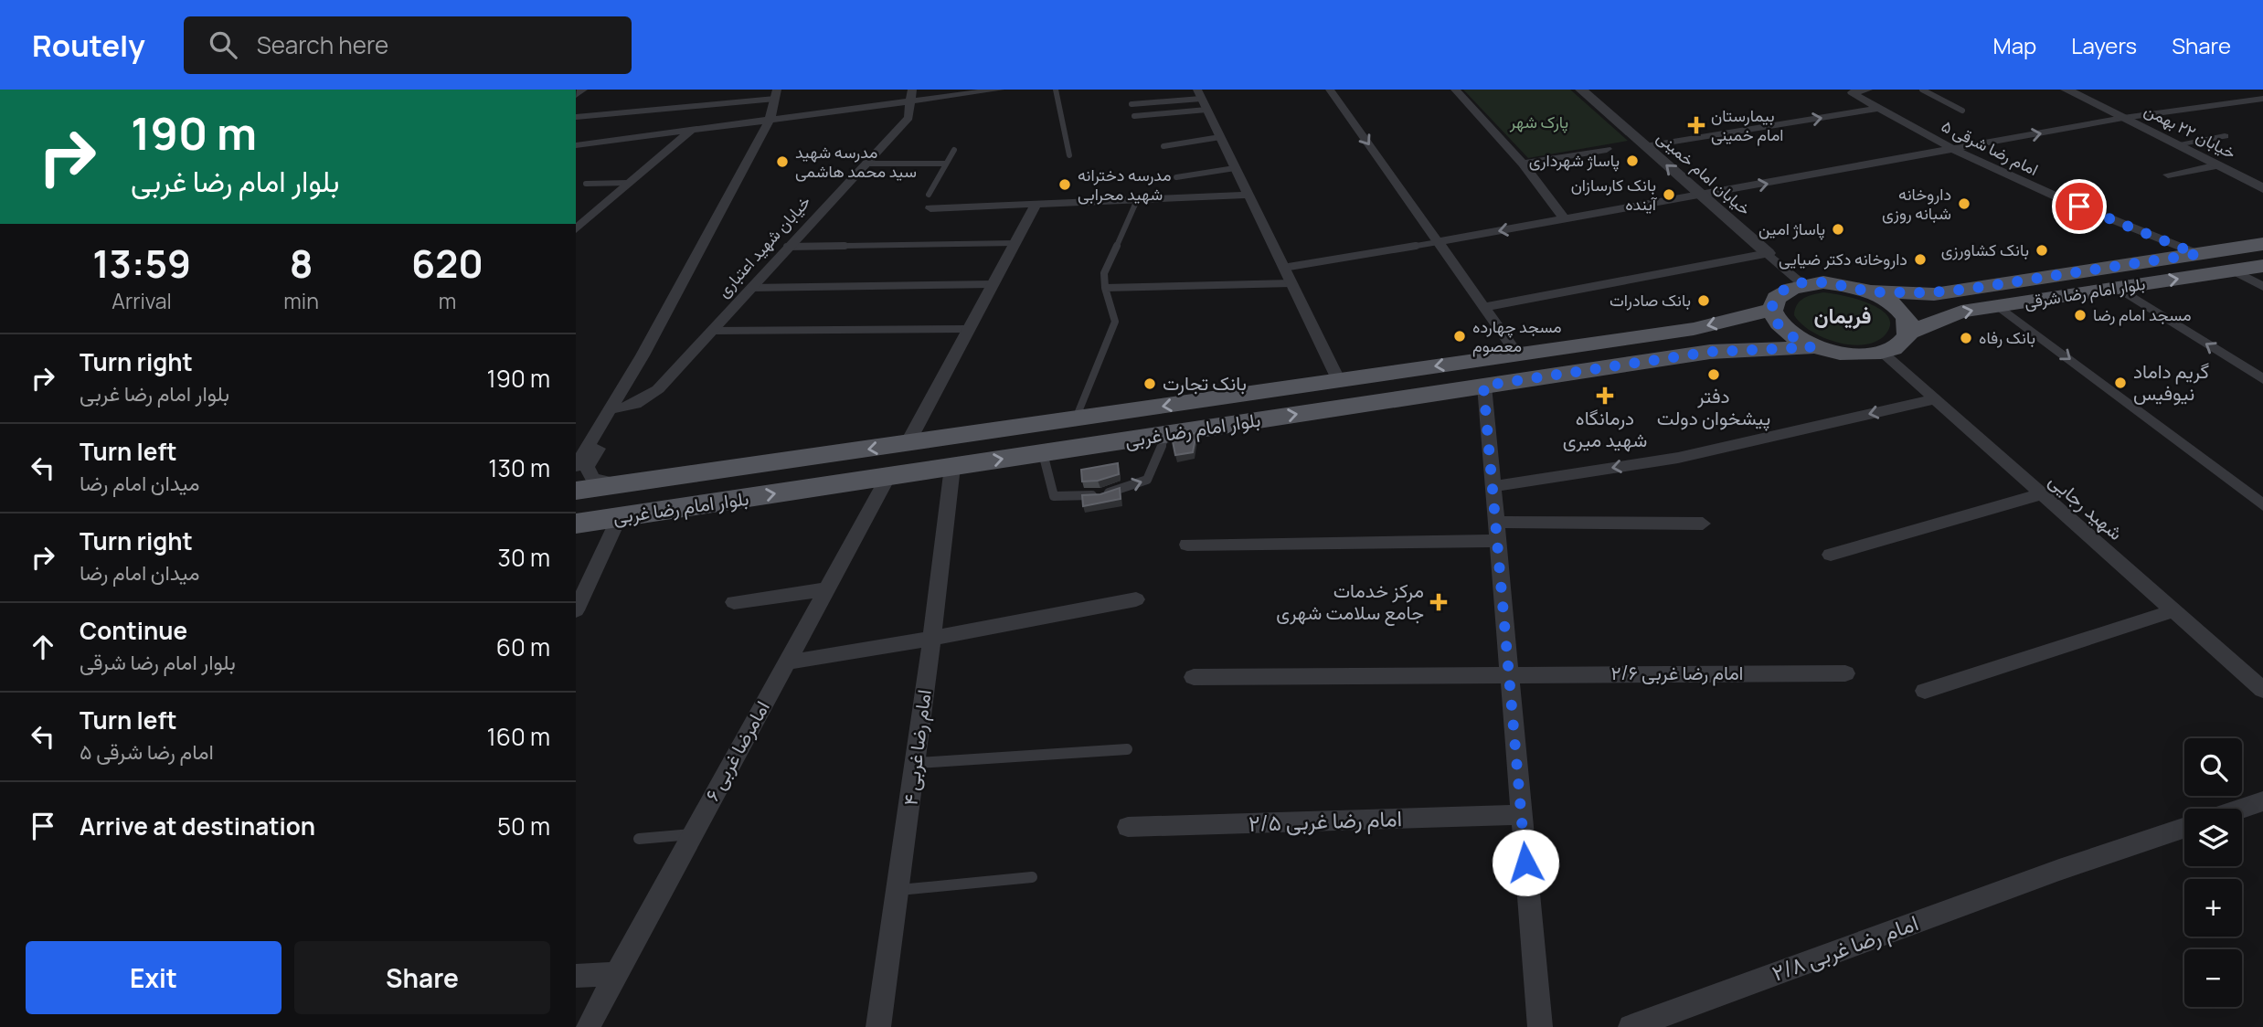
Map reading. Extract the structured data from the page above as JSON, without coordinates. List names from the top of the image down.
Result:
{
  "streets": {
    "main road": ["بلوار امام رضا شرقی", "بلوار امام رضا غربی"],
    "street": [
      "خیابان ۲۲ بهمن",
      "امام رضا شرقی ۵",
      "خیابان امام خمینی",
      "خیابان شهید اعتباری",
      "شهید رجایی",
      "امام رضا غربی ۲/۶",
      "امام رضا غربی ۴",
      "امامرضا غربی ۶",
      "امام رضا غربی ۲/۵",
      "امام رضا غربی ۲/۸"
    ]
  },
  "crossings": [
    ["امام رضا شرقی ۵", "بلوار امام رضا شرقی"],
    ["بلوار امام رضا شرقی", "شهید رجایی"],
    ["بلوار امام رضا غربی", "امام رضا غربی ۴"],
    ["بلوار امام رضا غربی", "امامرضا غربی ۶"]
  ],
  "districts": ["فریمان"],
  "parks": ["پارک شهر"],
  "places": {
    "health": ["بیمارستان امام خمینی", "درمانگاه شهید میری", "مرکز خدمات جامع سلامت شهری"],
    "other": [
      "پاساژ شهرداری",
      "مدرسه شهید سید محمد هاشمی",
      "مدرسه دخترانه شهید محرابی",
      "بانک کارسازان آینده",
      "داروخانه شبانه روزی",
      "پاساژ امین",
      "بانک کشاورزی",
      "داروخانه دکتر ضیایی",
      "بانک صادرات",
      "مسجد امام رضا",
      "مسجد چهارده معصوم",
      "بانک رفاه",
      "دفتر پیشخوان دولت",
      "گریم داماد نیوفیس",
      "بانک تجارت"
    ]
  },
  "page": {
    "header": "Routely",
    "search": "Search here",
    "nav": ["Map", "Layers", "Share"],
    "turn": ["190 m", "بلوار امام رضا غربی"],
    "eta": [
      "13:59",
      "Arrival",
      "8",
      "min",
      "620",
      "m"
    ],
    "list": [
      {
        "name": "Turn right",
        "note": "بلوار امام رضا غربی",
        "value": "190 m"
      },
      {
        "name": "Turn left",
        "note": "میدان امام رضا",
        "value": "130 m"
      },
      {
        "name": "Turn right",
        "note": "میدان امام رضا",
        "value": "30 m"
      },
      {
        "name": "Continue",
        "note": "بلوار امام رضا شرقی",
        "value": "60 m"
      },
      {
        "name": "Turn left",
        "note": "امام رضا شرقی ۵",
        "value": "160 m"
      },
      {
        "name": "Arrive at destination",
        "value": "50 m"
      }
    ],
    "map_buttons": ["+", "−"],
    "buttons": ["Exit", "Share"]
  }
}
